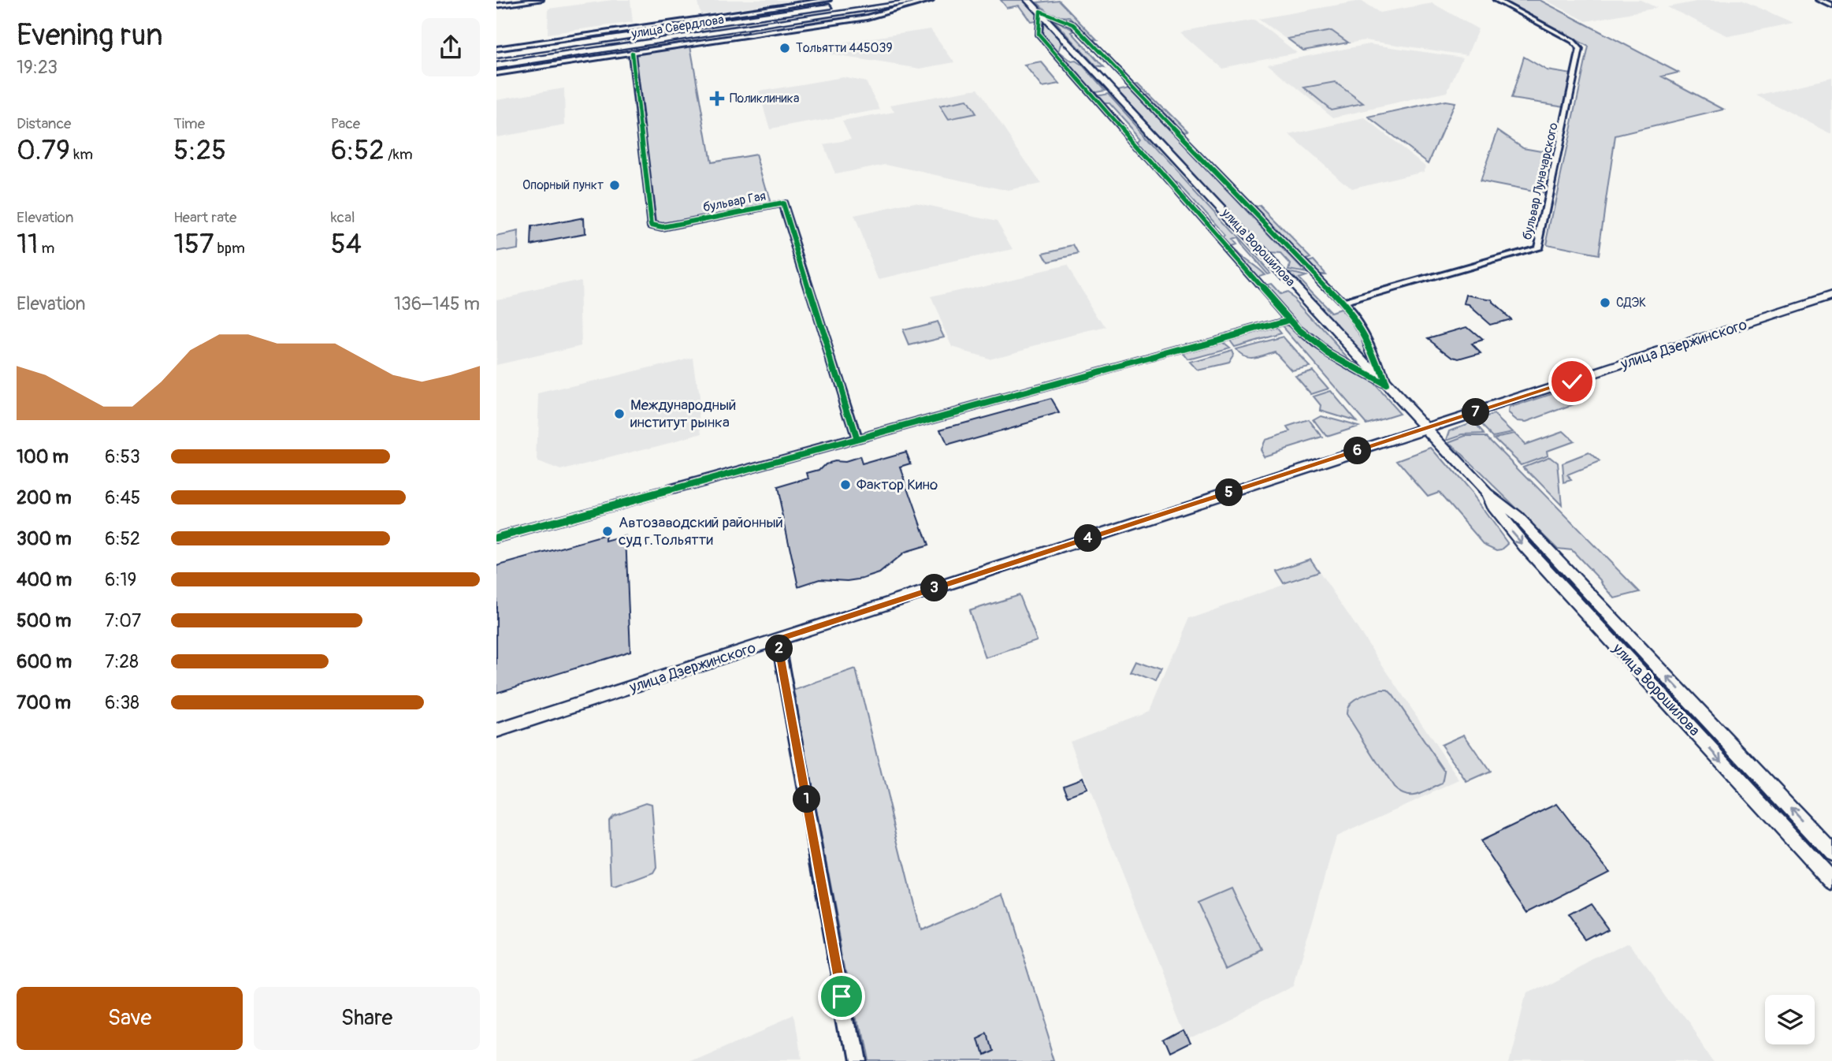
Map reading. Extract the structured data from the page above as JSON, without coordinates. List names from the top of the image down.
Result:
{
  "streets": {
    "main road": ["улица Свердлова", "улица Ворошилова", "улица Дзержинского"],
    "street": ["бульвар Луначарского", "бульвар Гая"]
  },
  "crossings": [
    ["улица Ворошилова", "улица Дзержинского"]
  ],
  "places": {
    "other": [
      "Тольятти 445039",
      "Опорный пункт",
      "СДЭК",
      "Международный институт рынка",
      "Фактор Кино",
      "Автозаводский районный суд г.Тольятти"
    ],
    "health": ["Поликлиника"]
  },
  "page": {
    "heading": ["Evening run", "19:23"],
    "stats": [
      ["Distance", "0.79 km"],
      ["Time", "5:25"],
      ["Pace", "6:52 /km"],
      ["Elevation", "11 m"],
      ["Heart rate", "157 bpm"],
      ["kcal", "54"]
    ],
    "chart": ["Elevation", "136–145 m"],
    "pins": [
      "7",
      "6",
      "5",
      "4",
      "3",
      "2",
      "1"
    ],
    "list": [
      {
        "name": "100 m",
        "note": "6:53"
      },
      {
        "name": "200 m",
        "note": "6:45"
      },
      {
        "name": "300 m",
        "note": "6:52"
      },
      {
        "name": "400 m",
        "note": "6:19"
      },
      {
        "name": "500 m",
        "note": "7:07"
      },
      {
        "name": "600 m",
        "note": "7:28"
      },
      {
        "name": "700 m",
        "note": "6:38"
      }
    ],
    "buttons": ["Save", "Share"]
  }
}
